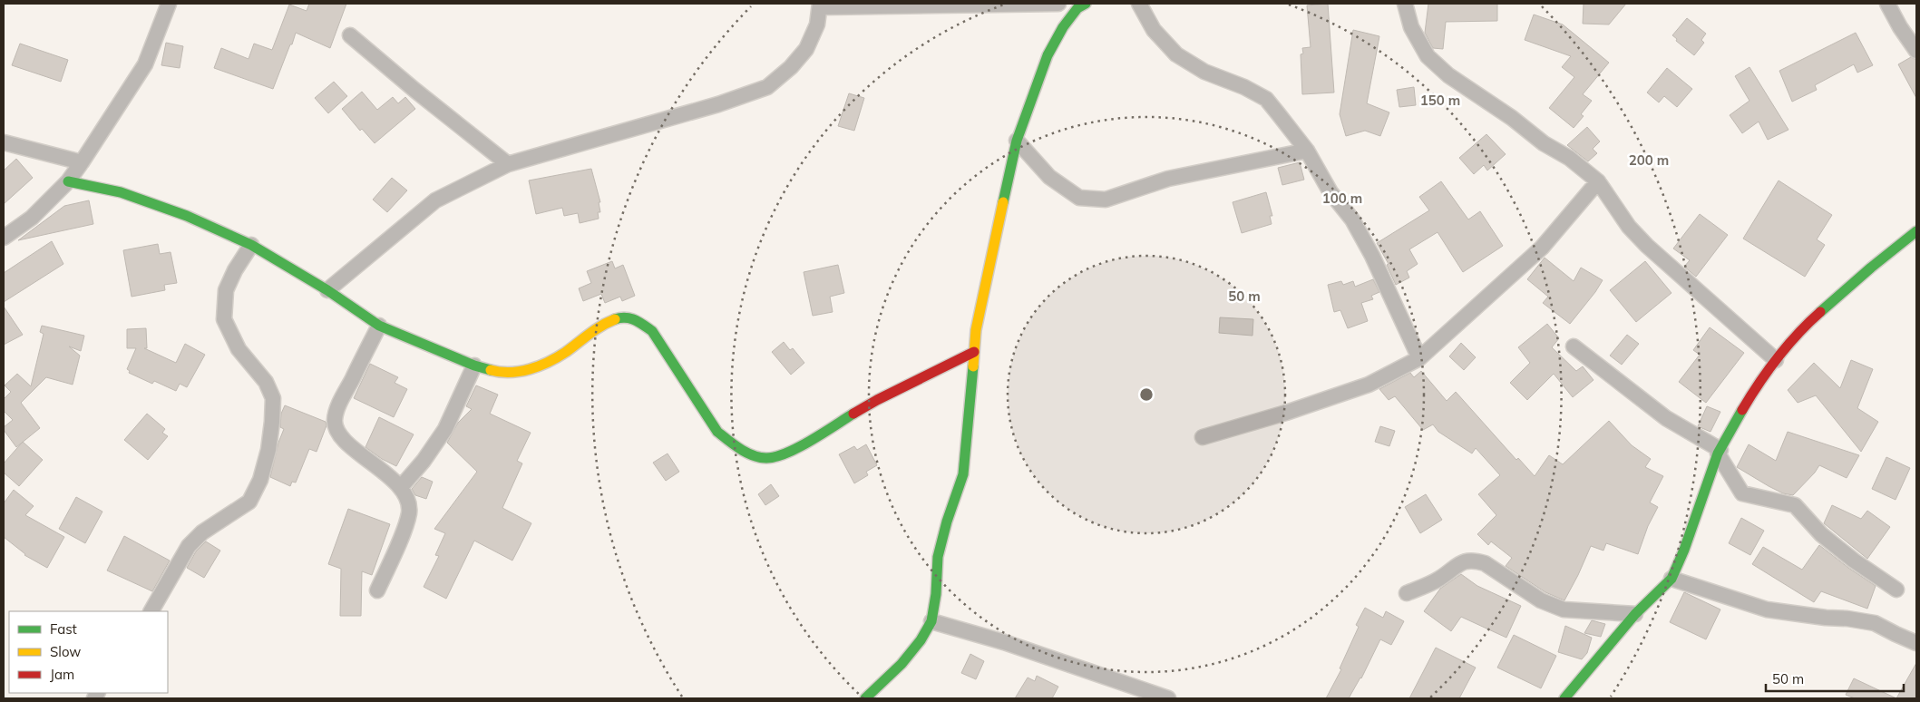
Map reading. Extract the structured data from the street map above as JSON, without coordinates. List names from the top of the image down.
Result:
{
  "legend": ["Fast", "Slow", "Jam"],
  "scale_bar": "50 m",
  "rings": [
    "150 m",
    "200 m",
    "100 m",
    "50 m"
  ]
}
